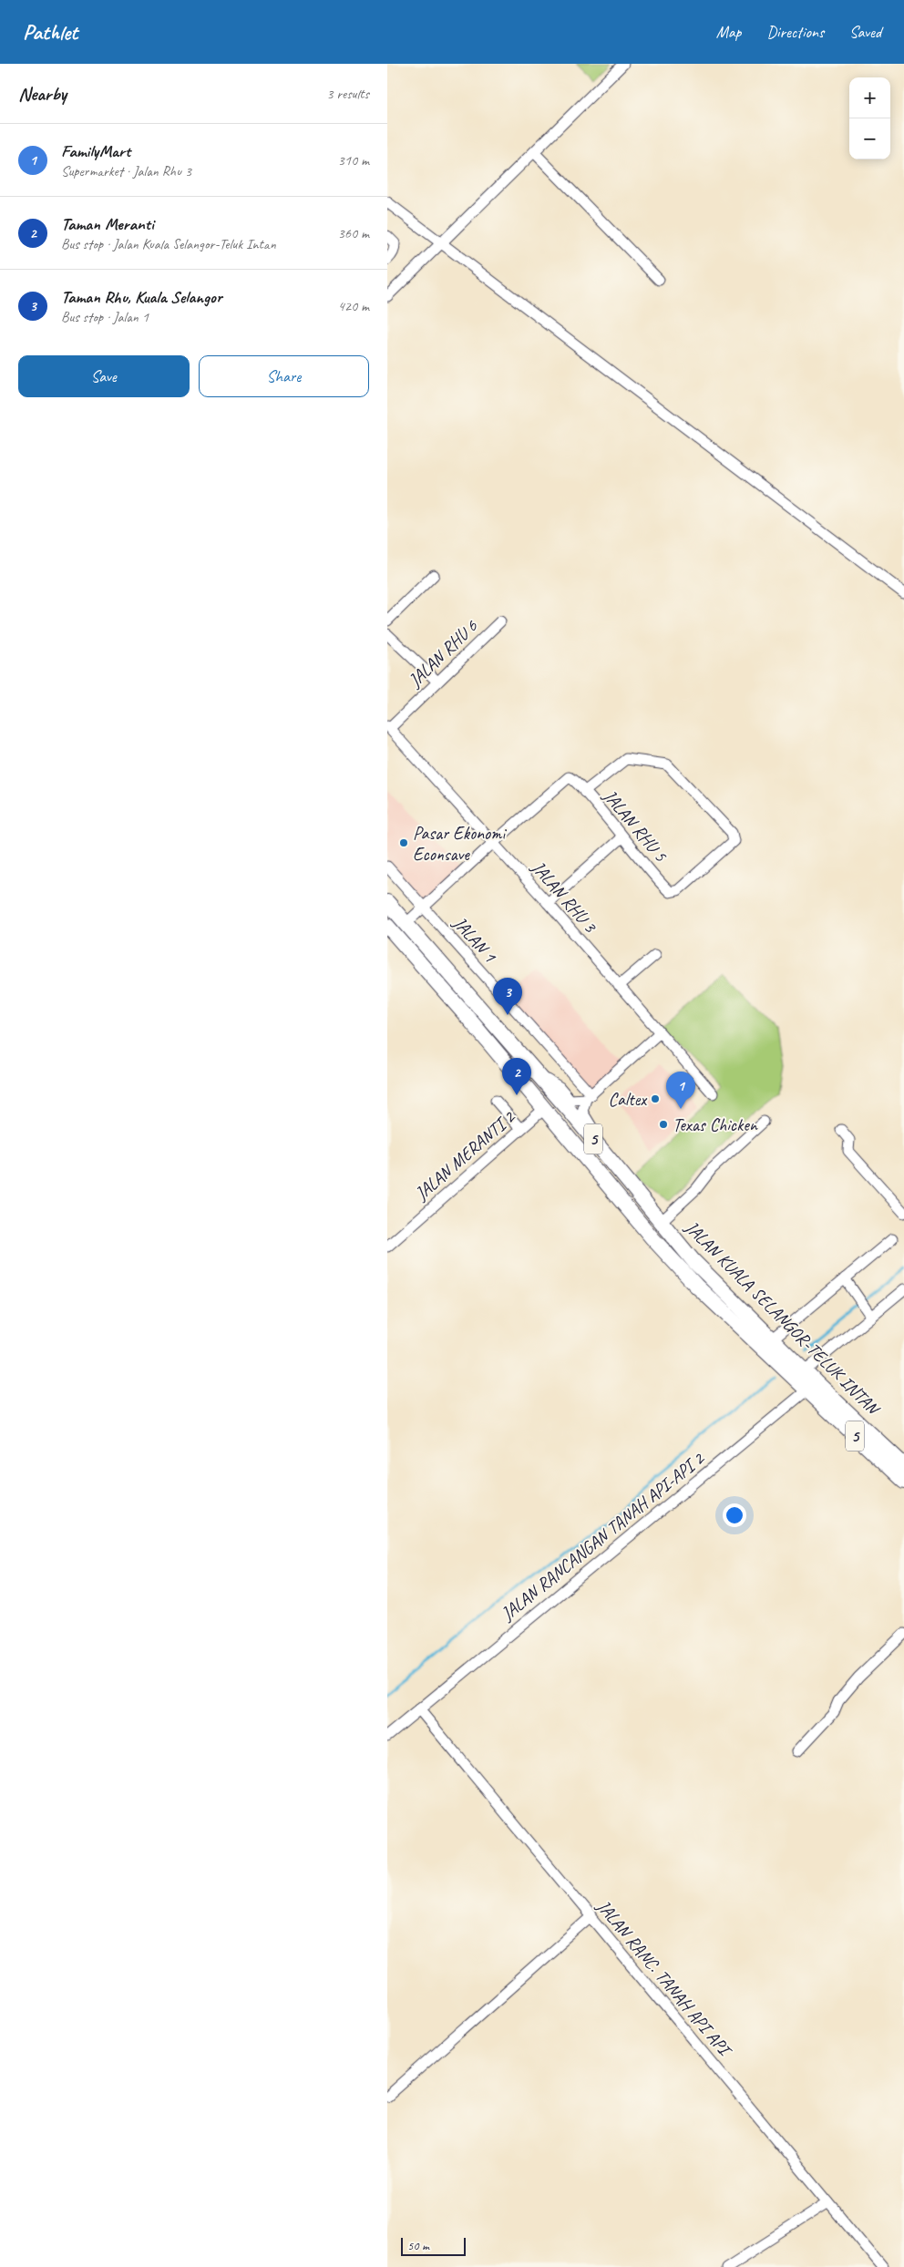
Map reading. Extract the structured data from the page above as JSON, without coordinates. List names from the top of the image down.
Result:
{
  "streets": {
    "highway": ["5", "JALAN KUALA SELANGOR-TELUK INTAN"],
    "street": [
      "JALAN RHU 6",
      "JALAN RHU 5",
      "JALAN RHU 3",
      "JALAN 1",
      "JALAN MERANTI 2",
      "JALAN RANCANGAN TANAH API-API 2",
      "JALAN RANC. TANAH API API"
    ]
  },
  "crossings": [
    ["JALAN RHU 6", "JALAN RHU 3"],
    ["JALAN RHU 5", "JALAN RHU 3"],
    ["JALAN MERANTI 2", "JALAN KUALA SELANGOR-TELUK INTAN"],
    ["JALAN KUALA SELANGOR-TELUK INTAN", "JALAN RANCANGAN TANAH API-API 2"],
    ["JALAN RANCANGAN TANAH API-API 2", "JALAN RANC. TANAH API API"]
  ],
  "places": ["Pasar Ekonomi Econsave", "Caltex", "Texas Chicken"],
  "scale_bar": "50 m",
  "page": {
    "header": "Pathlet",
    "nav": ["Map", "Directions", "Saved"],
    "heading": ["Nearby", "3 results"],
    "map_buttons": ["+", "−"],
    "list": [
      {
        "mark": "1",
        "name": "FamilyMart",
        "note": "Supermarket · Jalan Rhu 3",
        "value": "310 m"
      },
      {
        "mark": "2",
        "name": "Taman Meranti",
        "note": "Bus stop · Jalan Kuala Selangor-Teluk Intan",
        "value": "360 m"
      },
      {
        "mark": "3",
        "name": "Taman Rhu, Kuala Selangor",
        "note": "Bus stop · Jalan 1",
        "value": "420 m"
      }
    ],
    "buttons": ["Save", "Share"],
    "pins": ["3", "2", "1"],
    "scale": "50 m"
  }
}
